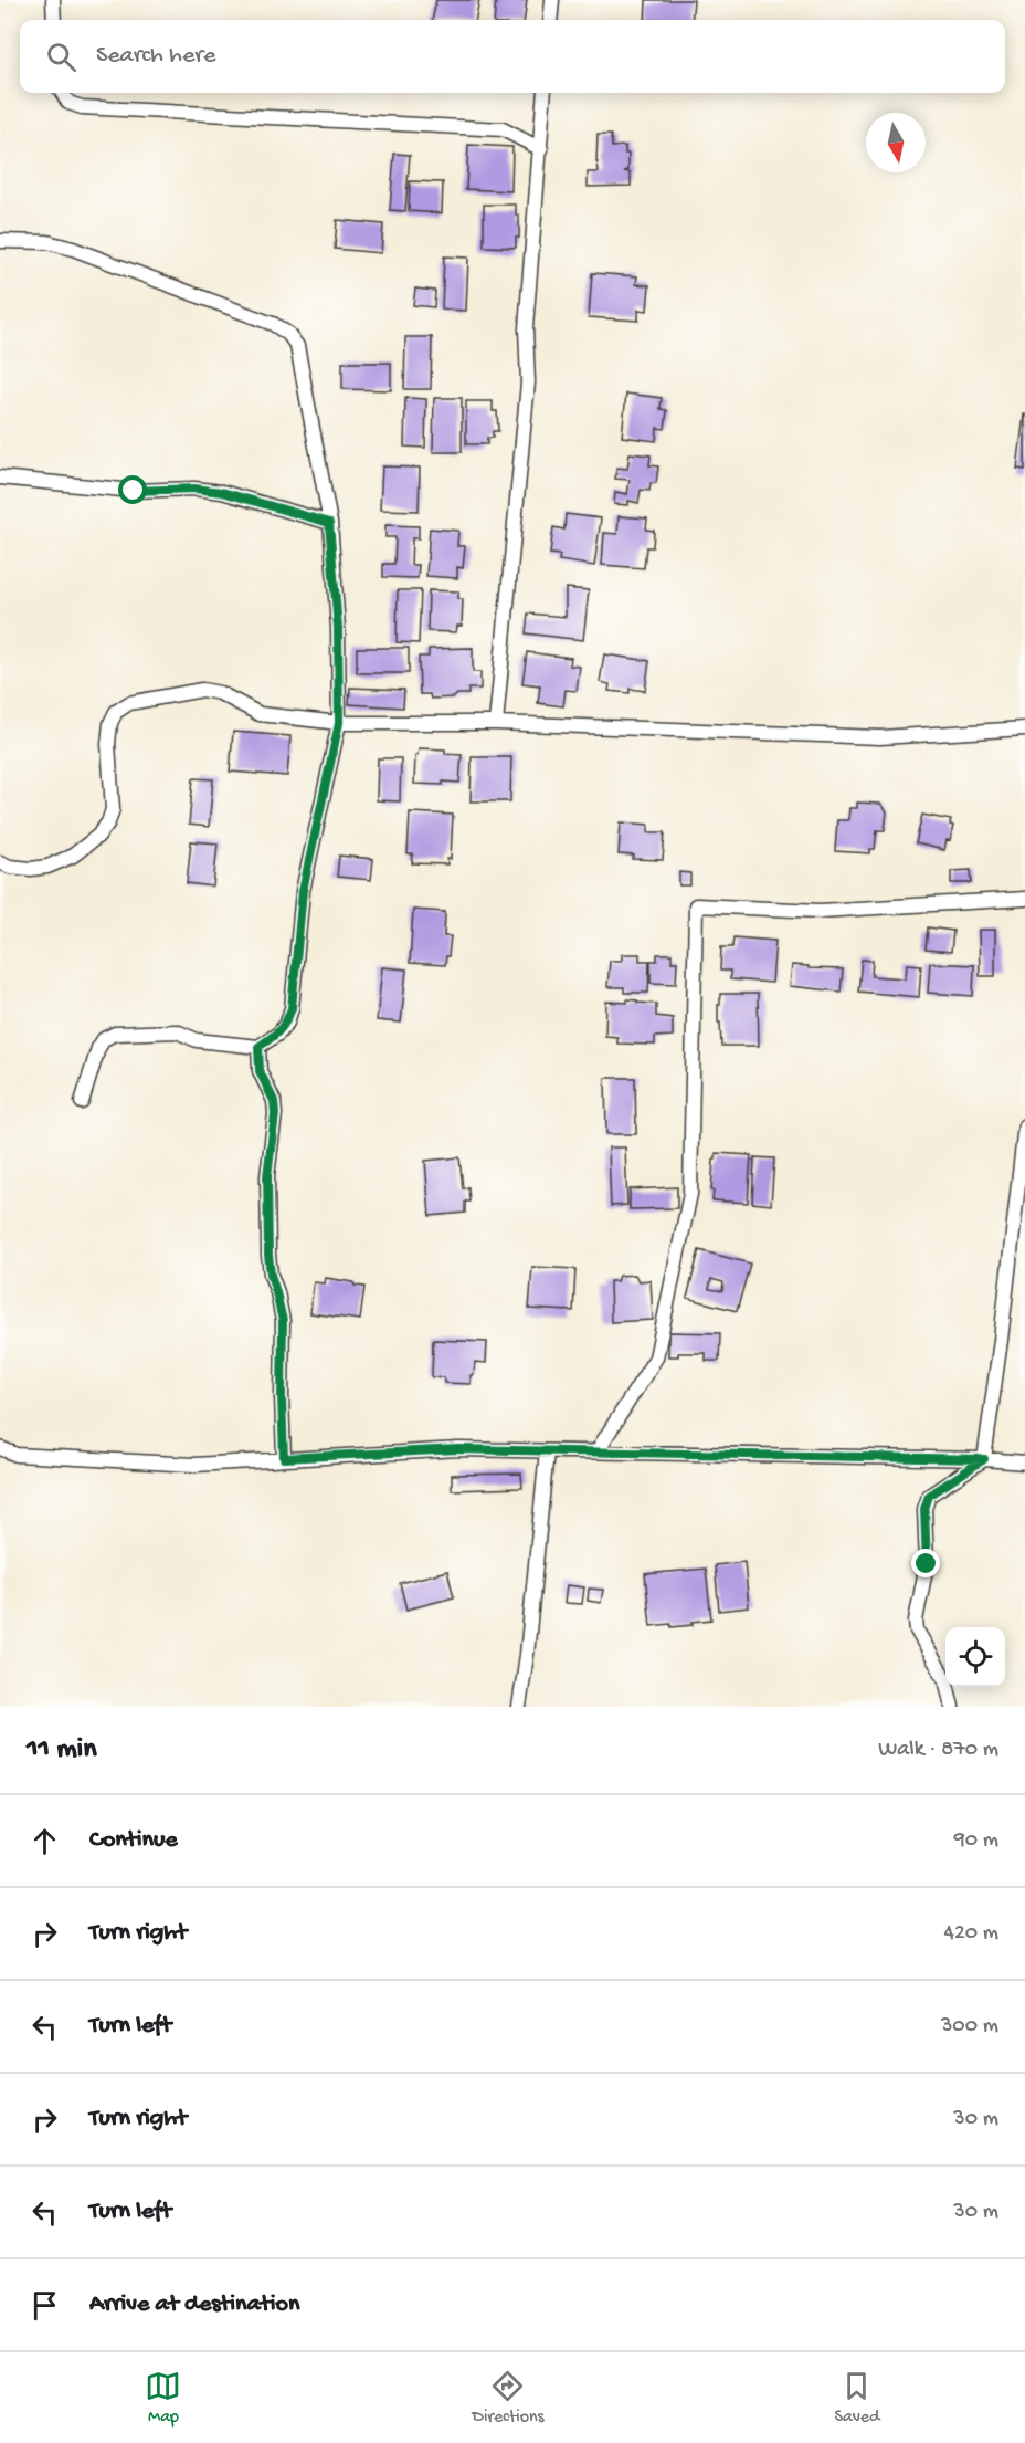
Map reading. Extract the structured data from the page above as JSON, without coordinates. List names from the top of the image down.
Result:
{
  "north": "bottom",
  "page": {
    "search": "Search here",
    "heading": ["11 min", "Walk · 870 m"],
    "list": [
      ["Continue", "90 m"],
      ["Turn right", "420 m"],
      ["Turn left", "300 m"],
      ["Turn right", "30 m"],
      ["Turn left", "30 m"],
      "Arrive at destination"
    ],
    "nav": ["Map", "Directions", "Saved"]
  }
}
